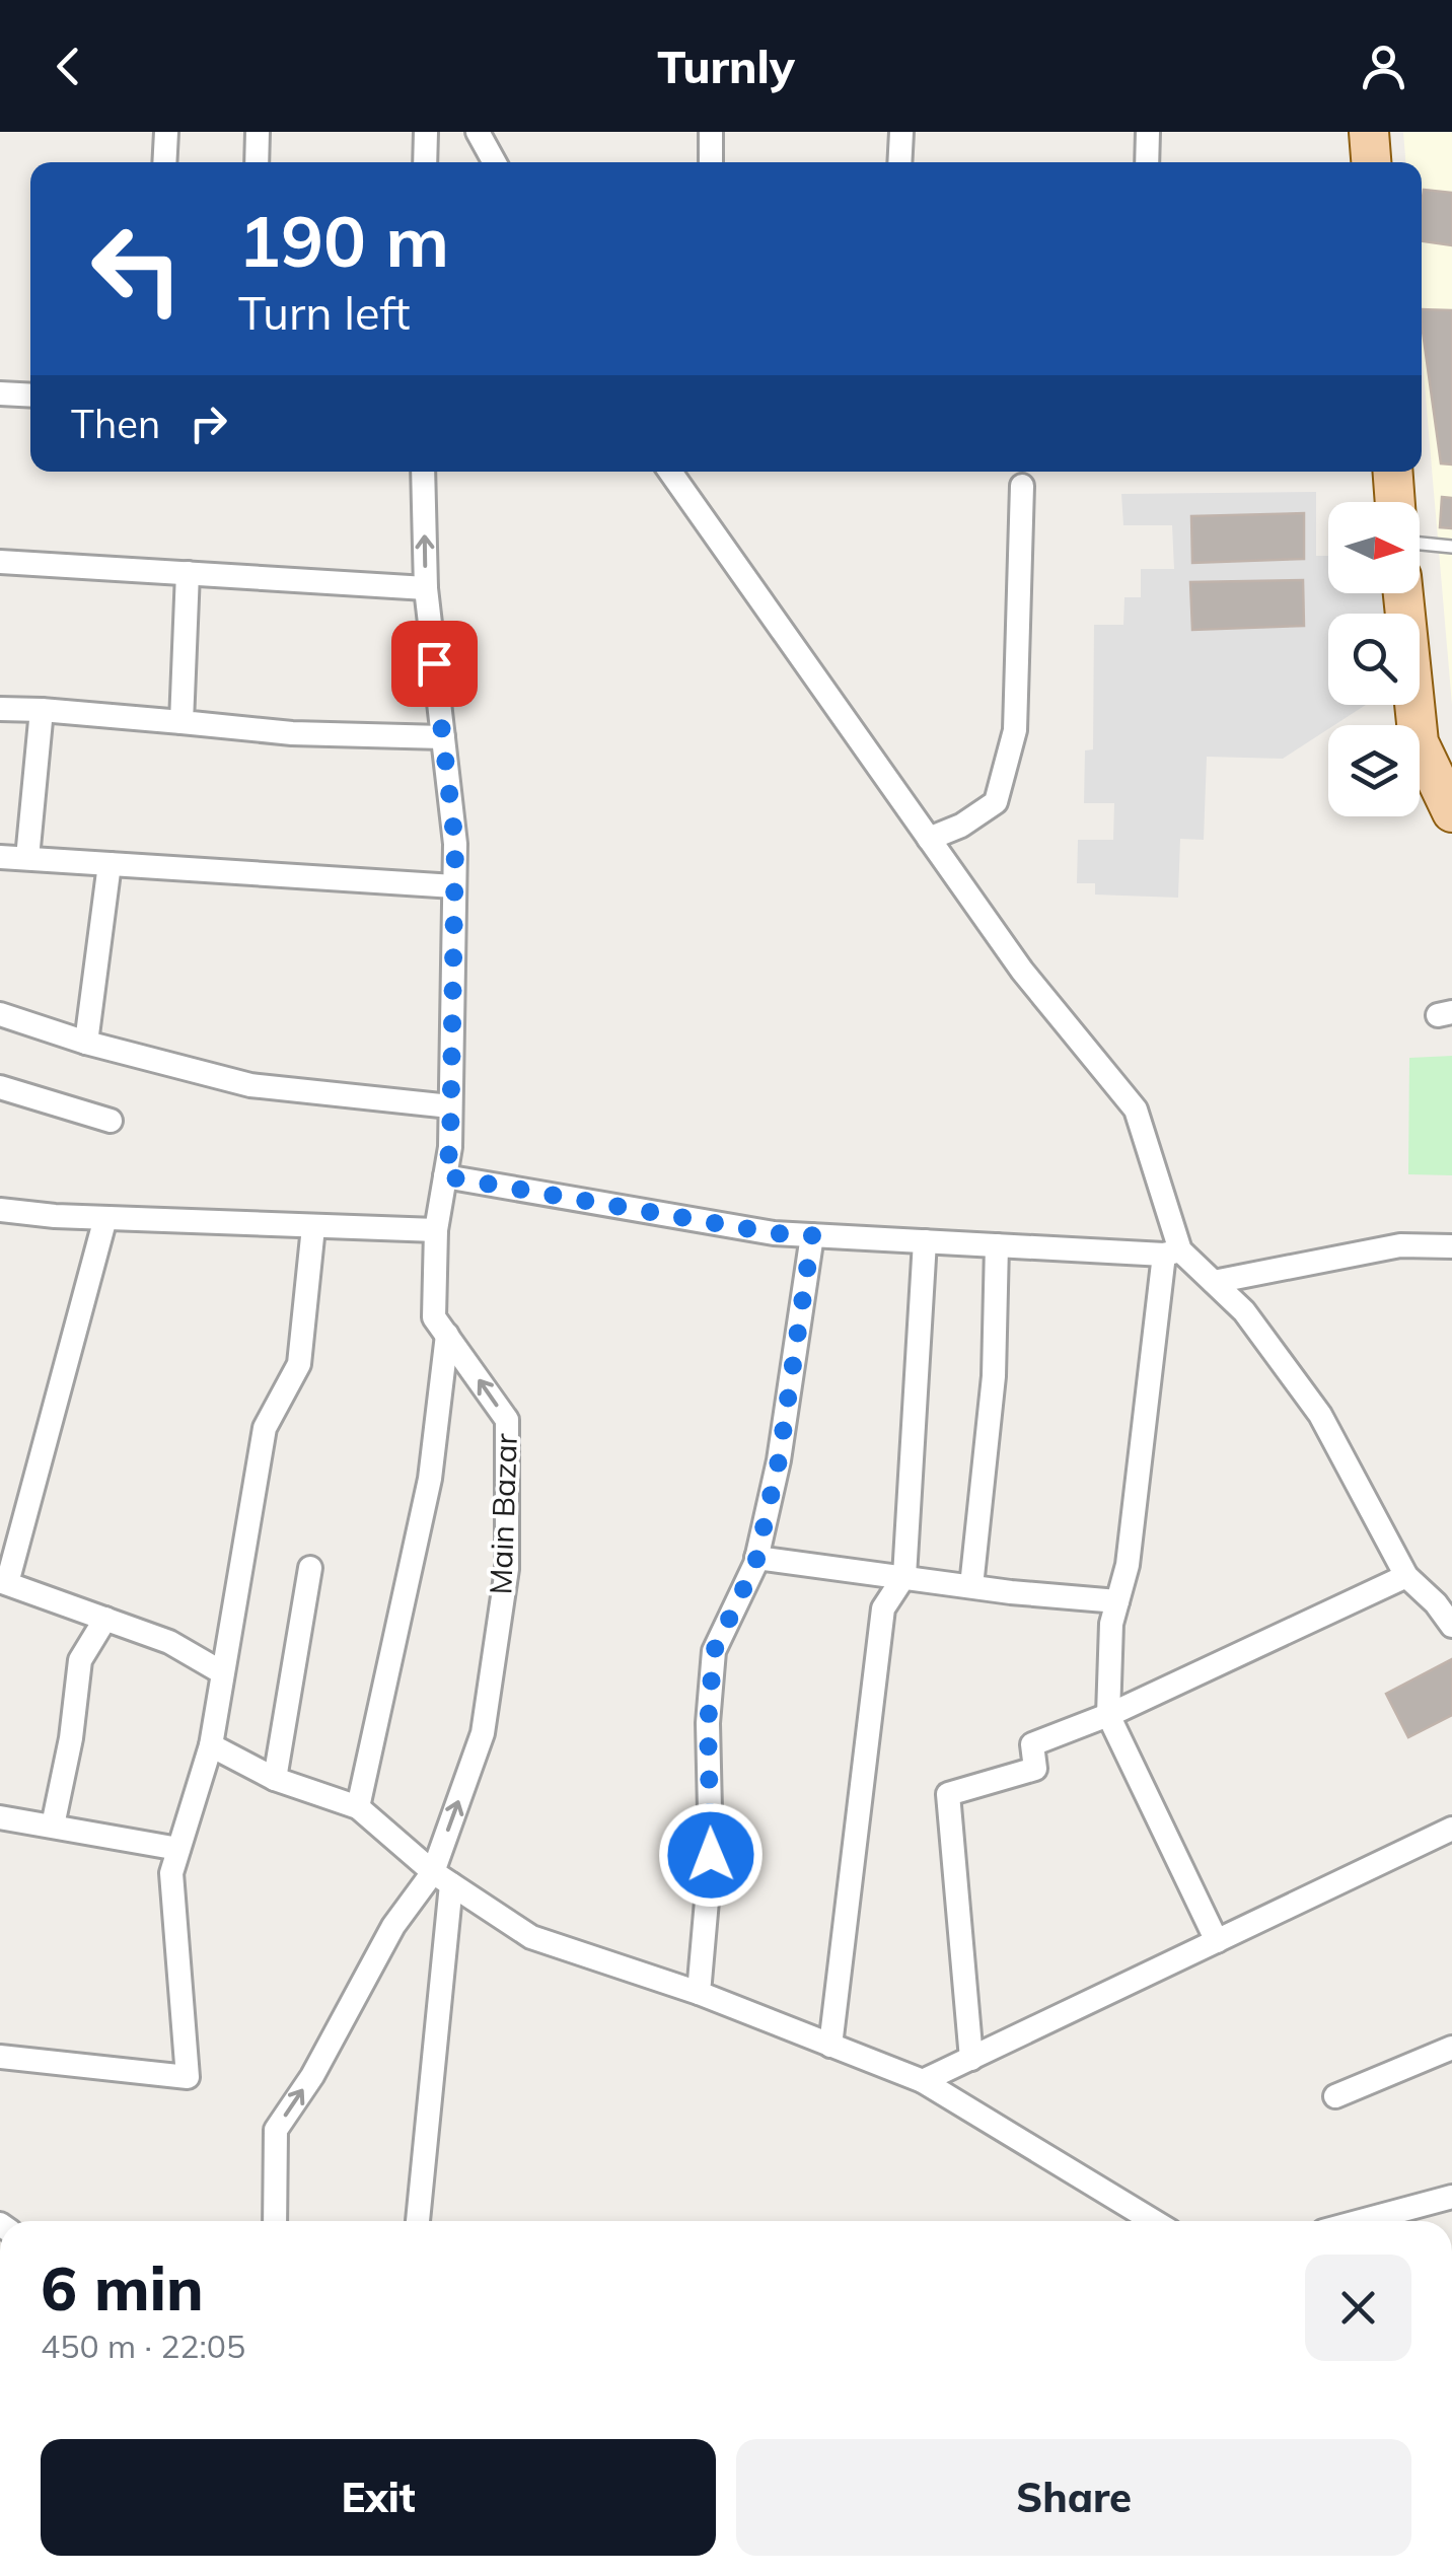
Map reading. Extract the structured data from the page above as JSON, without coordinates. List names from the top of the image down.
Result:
{
  "streets": {
    "street": ["Main Bazar"]
  },
  "north": "right",
  "page": {
    "header": "Turnly",
    "turn": ["190 m", "Turn left"],
    "then": "Then",
    "heading": ["6 min", "450 m · 22:05"],
    "buttons": ["Exit", "Share"]
  }
}
